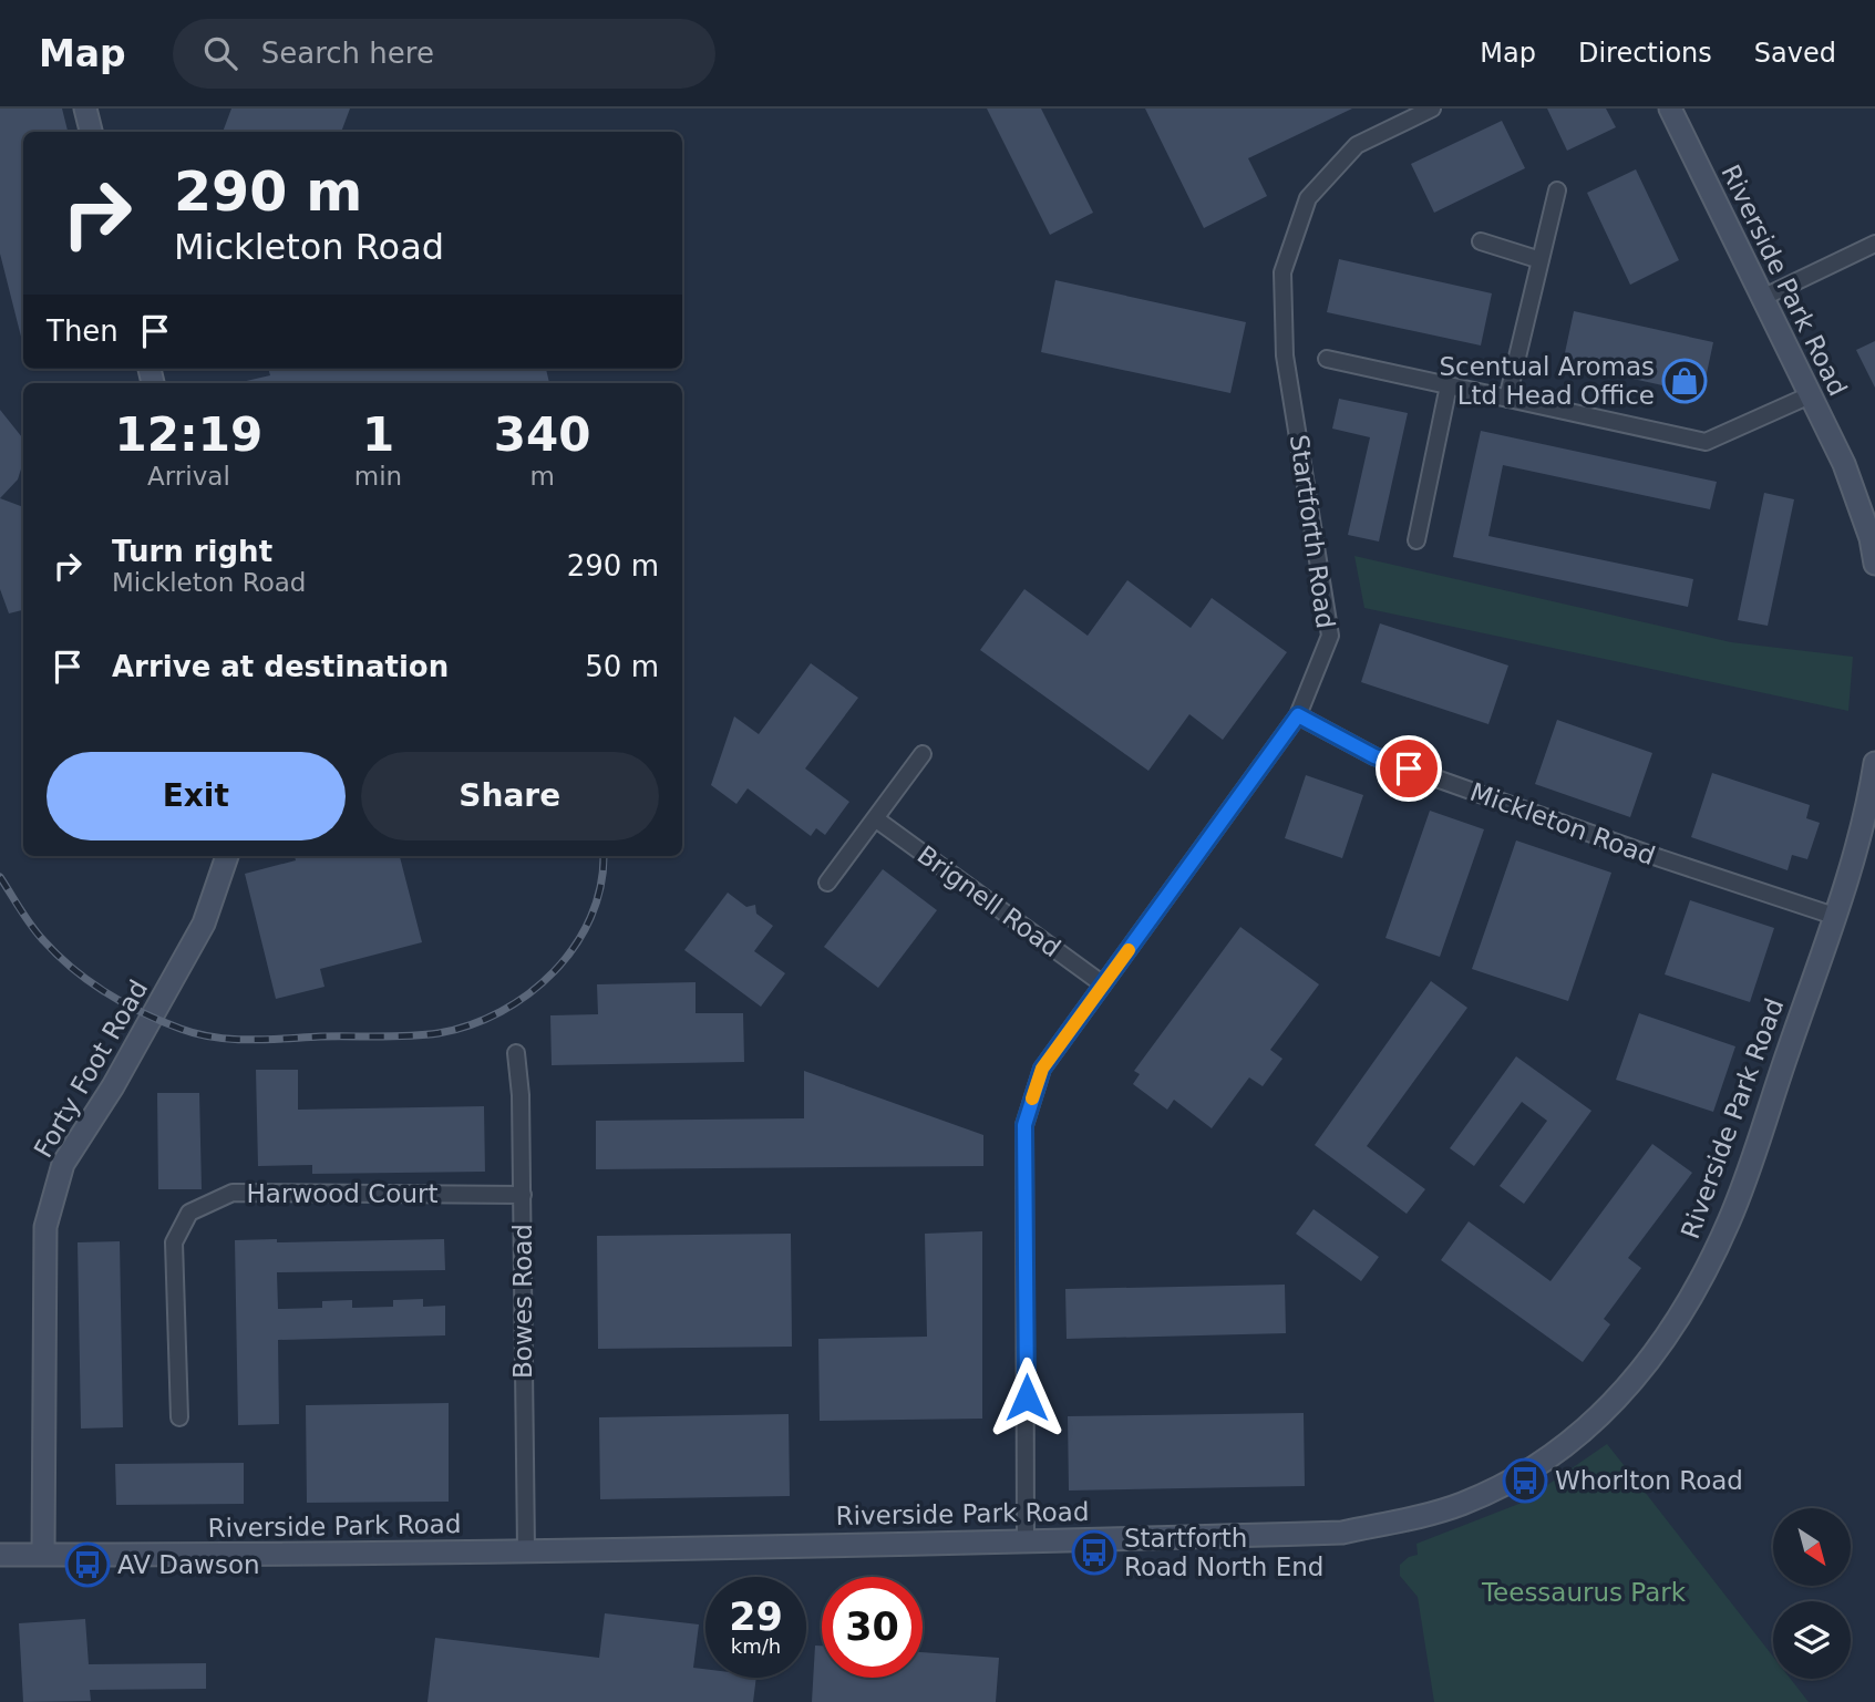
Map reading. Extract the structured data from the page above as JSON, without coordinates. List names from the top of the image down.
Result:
{
  "streets": {
    "street": [
      "Riverside Park Road",
      "Startforth Road",
      "Mickleton Road",
      "Brignell Road",
      "Forty Foot Road",
      "Harwood Court",
      "Bowes Road"
    ]
  },
  "crossings": [
    ["Riverside Park Road", "Startforth Road"],
    ["Riverside Park Road", "Mickleton Road"],
    ["Riverside Park Road", "Forty Foot Road"],
    ["Riverside Park Road", "Bowes Road"],
    ["Startforth Road", "Mickleton Road"],
    ["Startforth Road", "Brignell Road"],
    ["Harwood Court", "Bowes Road"]
  ],
  "parks": ["Teessaurus Park"],
  "places": {
    "shop": ["Scentual Aromas Ltd Head Office"],
    "bus stop": ["Whorlton Road", "Startforth Road North End", "AV Dawson"]
  },
  "north": "bottom right",
  "page": {
    "header": "Map",
    "search": "Search here",
    "nav": ["Map", "Directions", "Saved"],
    "turn": ["290 m", "Mickleton Road"],
    "then": "Then",
    "eta": [
      "12:19",
      "Arrival",
      "1",
      "min",
      "340",
      "m"
    ],
    "list": [
      {
        "name": "Turn right",
        "note": "Mickleton Road",
        "value": "290 m"
      },
      {
        "name": "Arrive at destination",
        "value": "50 m"
      }
    ],
    "buttons": ["Exit", "Share"],
    "speed": "29 km/h",
    "limit": "30"
  }
}
